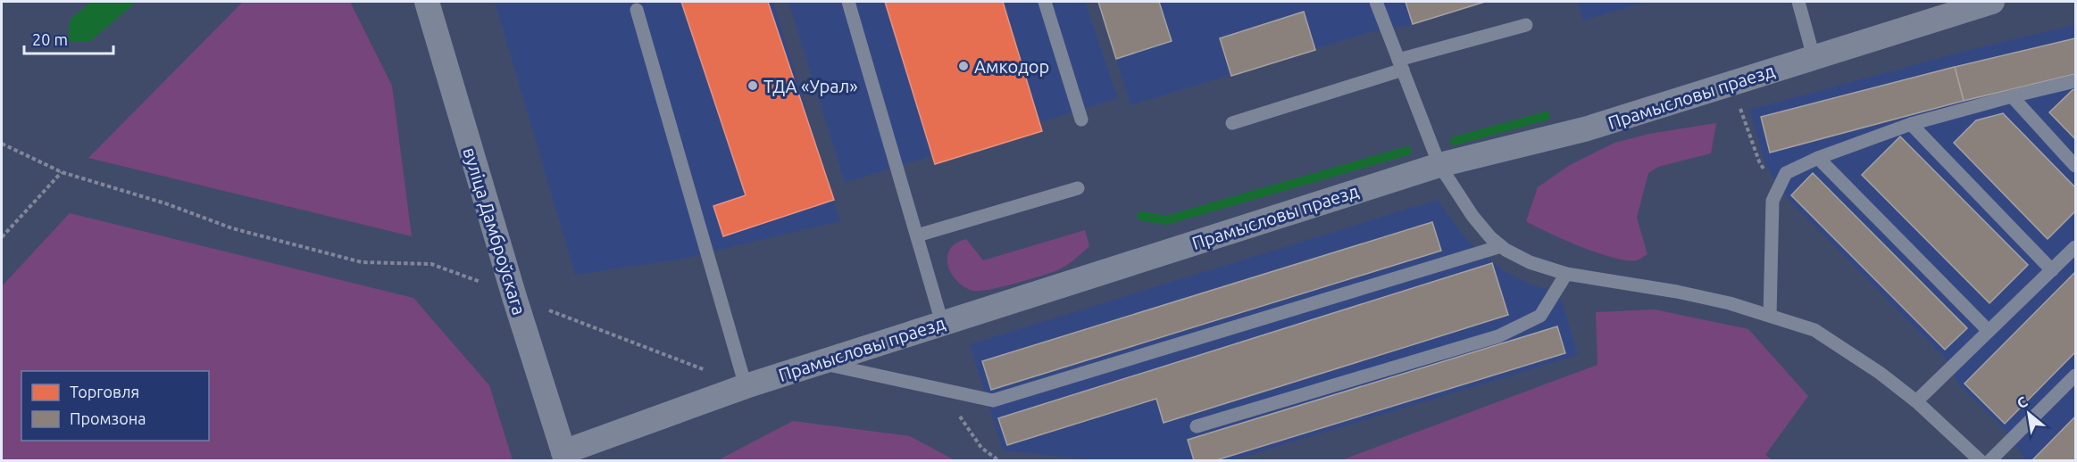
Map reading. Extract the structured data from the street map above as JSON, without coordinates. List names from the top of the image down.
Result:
{
  "streets": {
    "street": ["Прамысловы праезд", "вуліца Дамброўскага"]
  },
  "crossings": [
    ["Прамысловы праезд", "вуліца Дамброўскага"]
  ],
  "places": ["Амкодор", "ТДА «Урал»"],
  "legend": ["Торговля", "Промзона"],
  "scale_bar": "20 m",
  "north": "top left"
}
